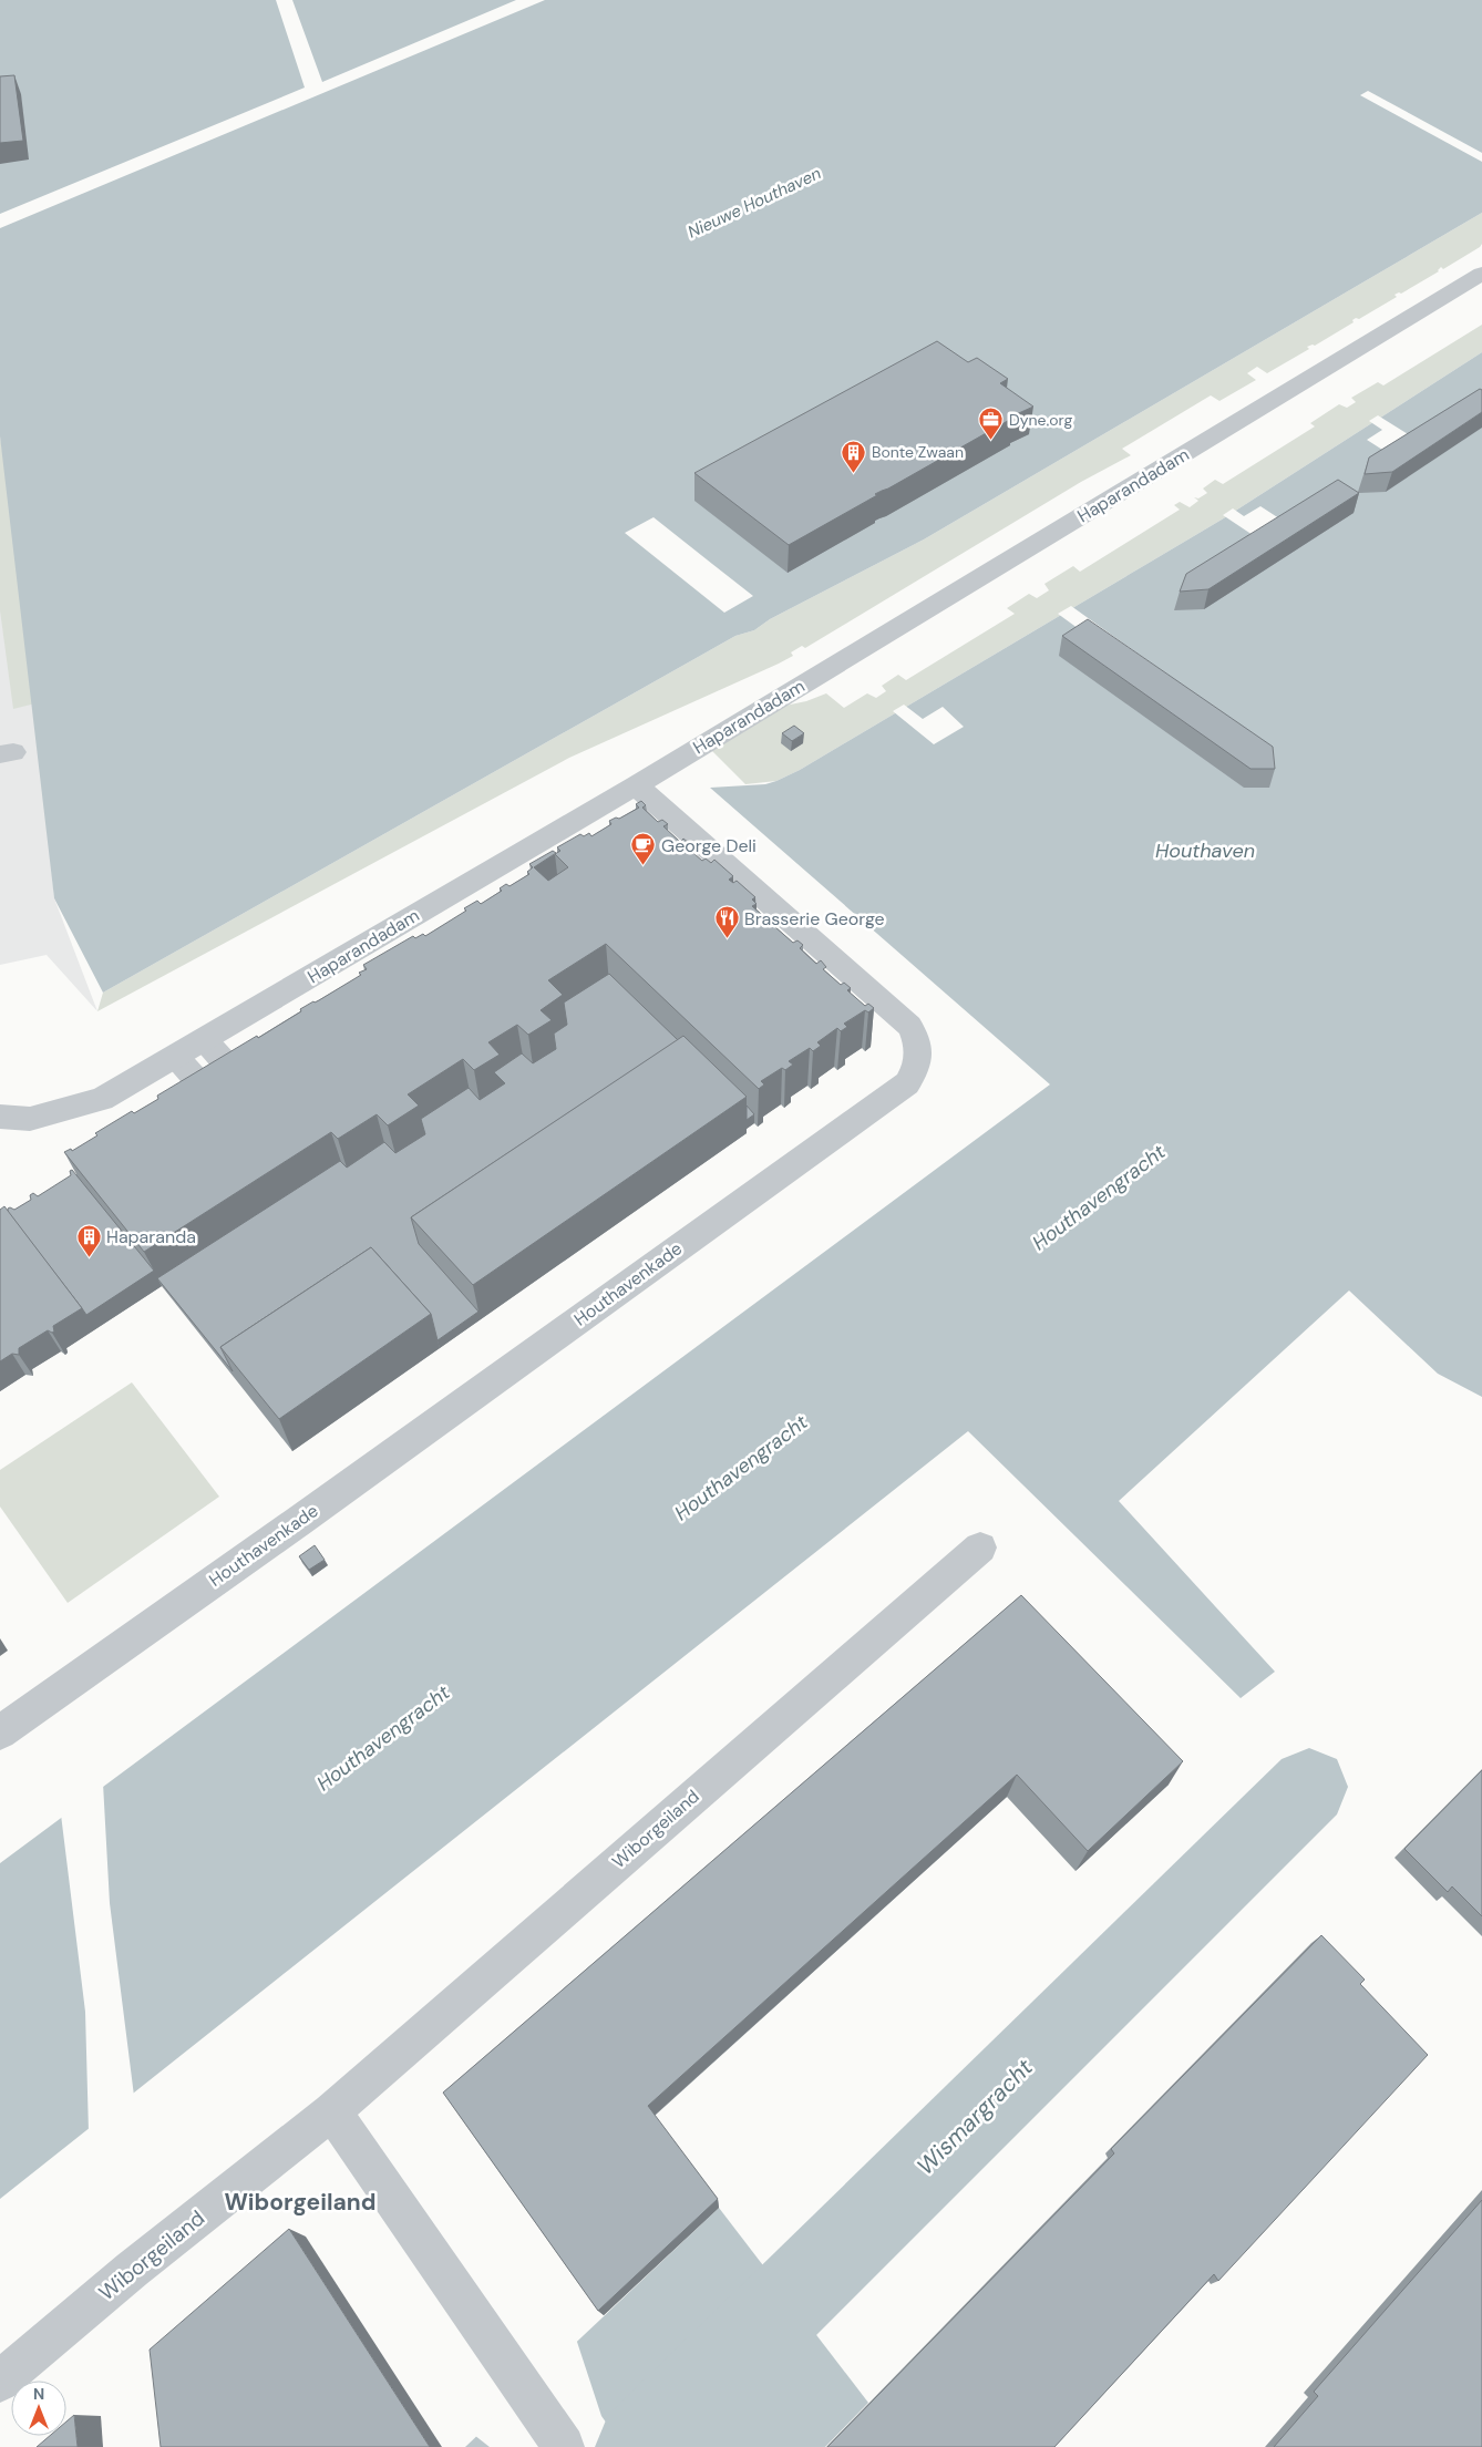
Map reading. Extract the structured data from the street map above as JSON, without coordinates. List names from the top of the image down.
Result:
{
  "streets": {
    "street": ["Haparandadam", "Houthavenkade", "Wiborgeiland"]
  },
  "crossings": [
    ["Haparandadam", "Houthavenkade"]
  ],
  "districts": ["Wiborgeiland"],
  "water": [
    "Nieuwe Houthaven",
    "Houthaven",
    "Houthavengracht",
    "Wismargracht"
  ],
  "places": {
    "office": ["Dyne.org"],
    "building": ["Bonte Zwaan", "Haparanda"],
    "cafe": ["George Deli"],
    "restaurant": ["Brasserie George"]
  },
  "north": "top"
}
